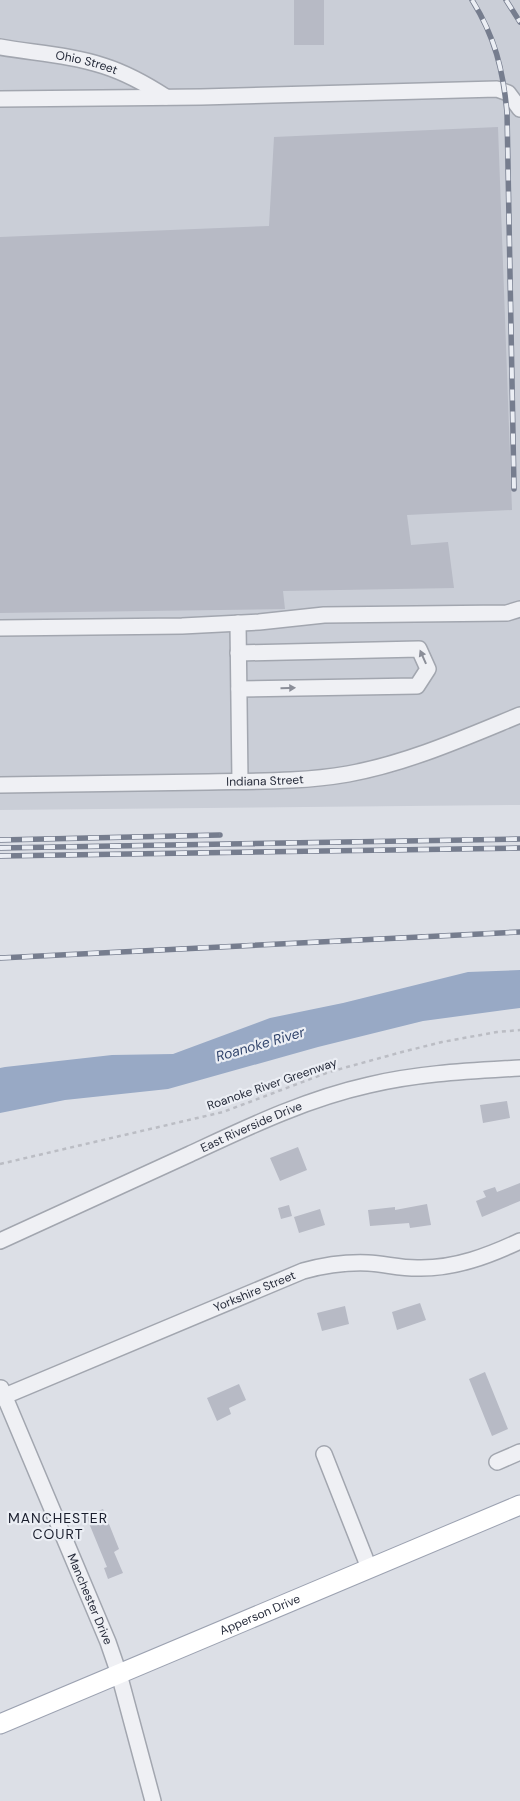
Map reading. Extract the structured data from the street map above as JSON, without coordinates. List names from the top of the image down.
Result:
{
  "streets": {
    "main road": ["Apperson Drive"],
    "street": [
      "Ohio Street",
      "Indiana Street",
      "East Riverside Drive",
      "Yorkshire Street",
      "Manchester Drive"
    ],
    "path": ["Roanoke River Greenway"]
  },
  "crossings": [
    ["Yorkshire Street", "Manchester Drive"],
    ["Manchester Drive", "Apperson Drive"]
  ],
  "districts": ["MANCHESTER COURT"],
  "water": ["Roanoke River"]
}
